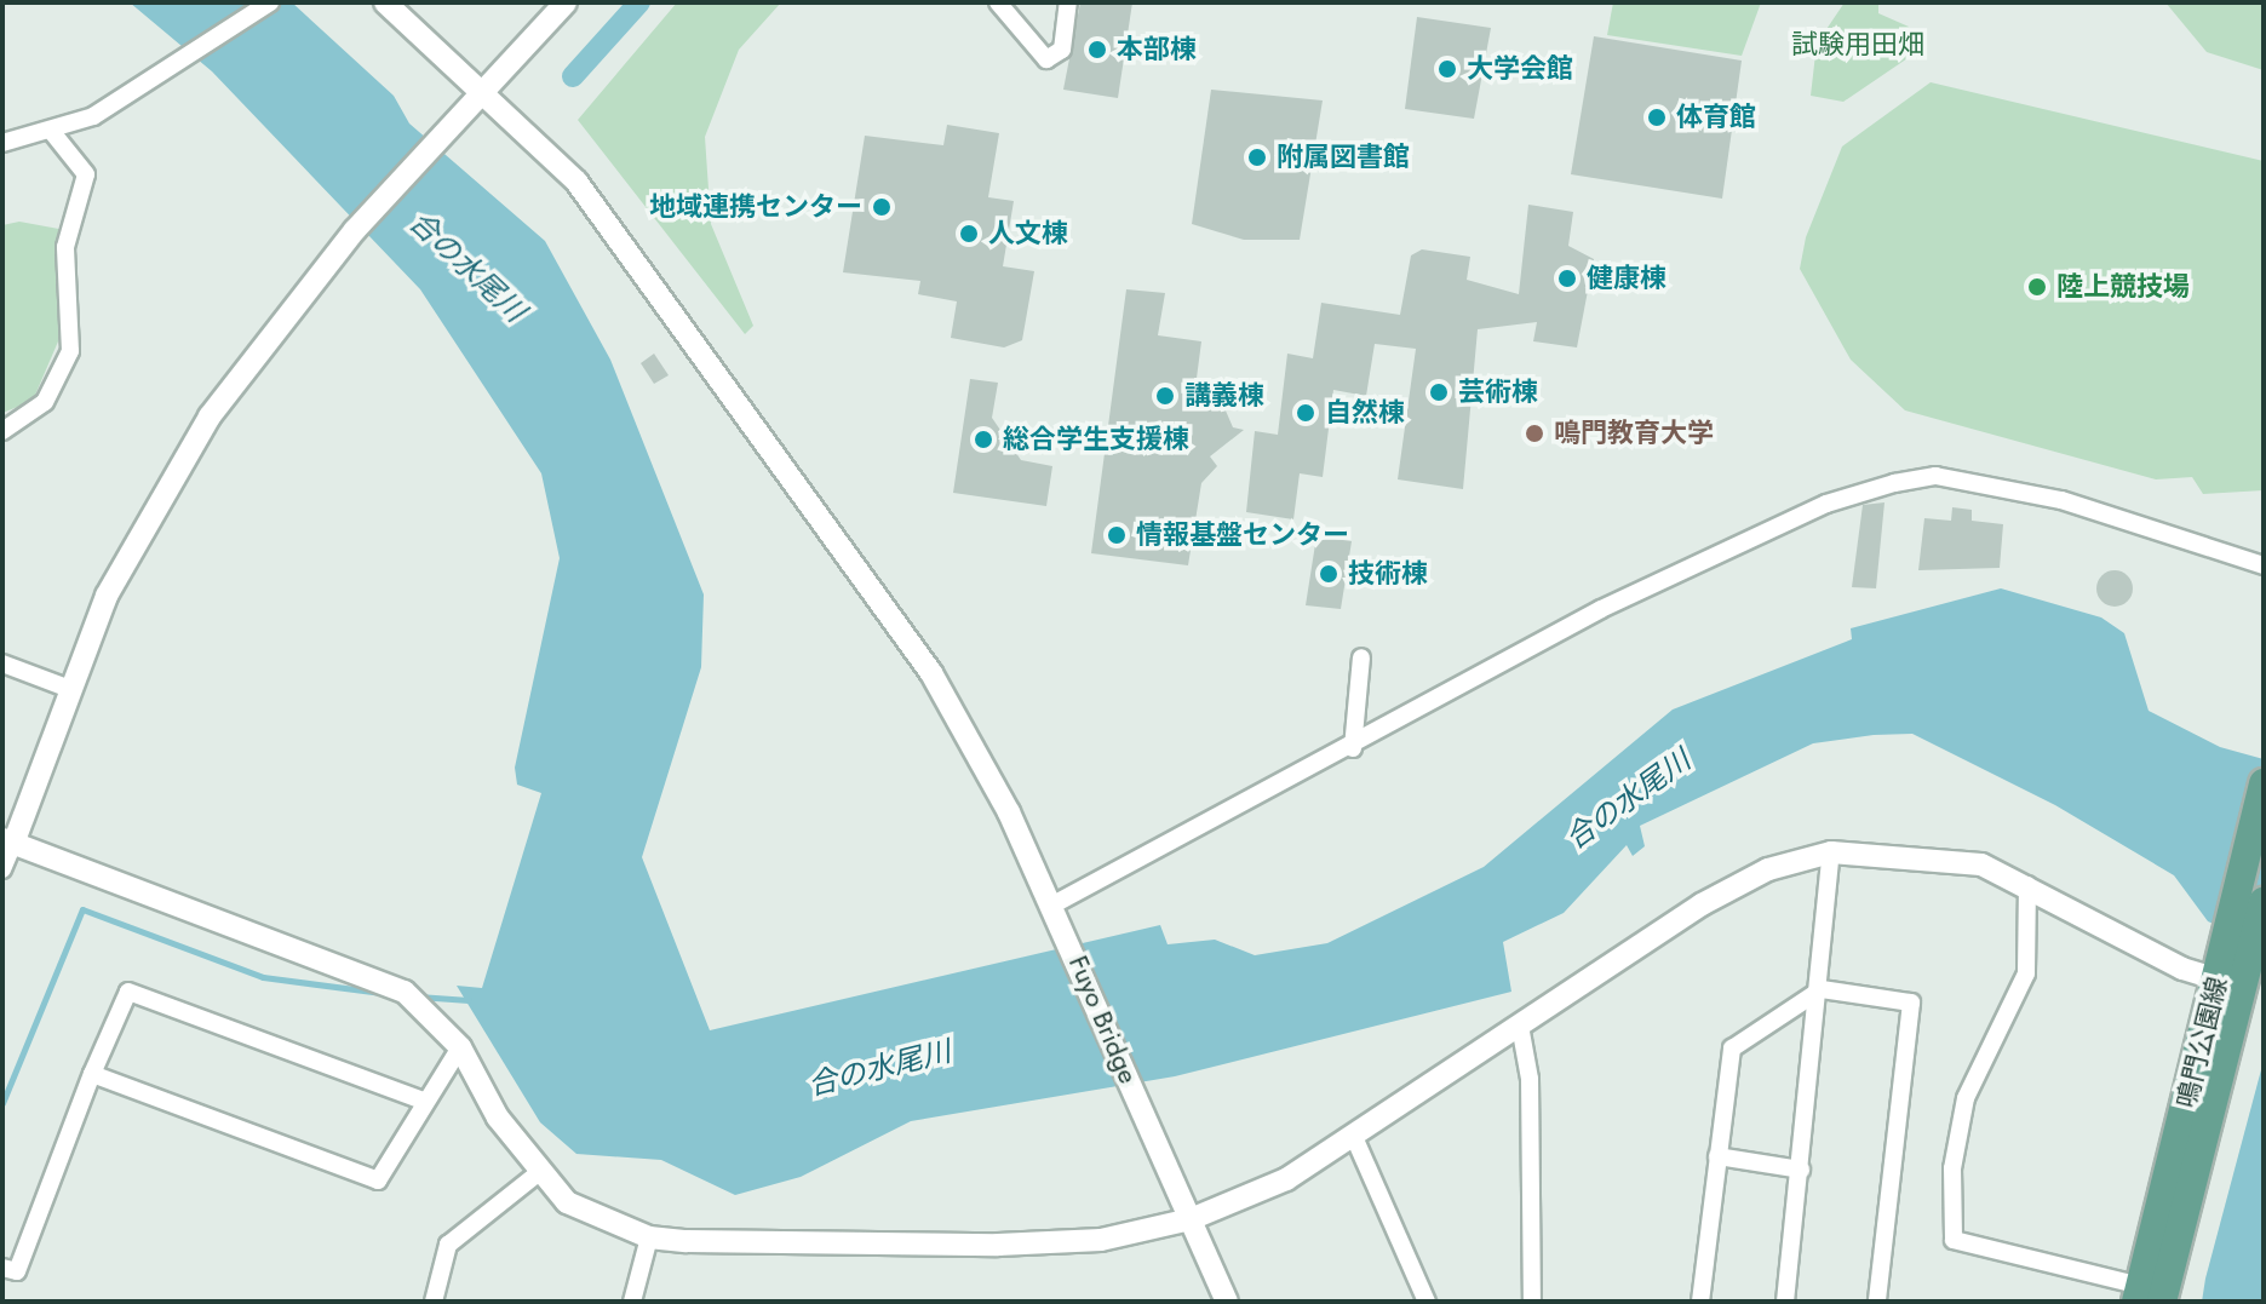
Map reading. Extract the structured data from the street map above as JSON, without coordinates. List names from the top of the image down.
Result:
{
  "streets": {
    "main road": ["鳴門公園線"],
    "street": ["Fuyo Bridge"]
  },
  "water": ["合の水尾川"],
  "parks": ["試験用田畑"],
  "places": [
    "本部棟",
    "大学会館",
    "体育館",
    "附属図書館",
    "地域連携センター",
    "人文棟",
    "健康棟",
    "陸上競技場",
    "芸術棟",
    "講義棟",
    "自然棟",
    "鳴門教育大学",
    "総合学生支援棟",
    "情報基盤センター",
    "技術棟"
  ]
}
